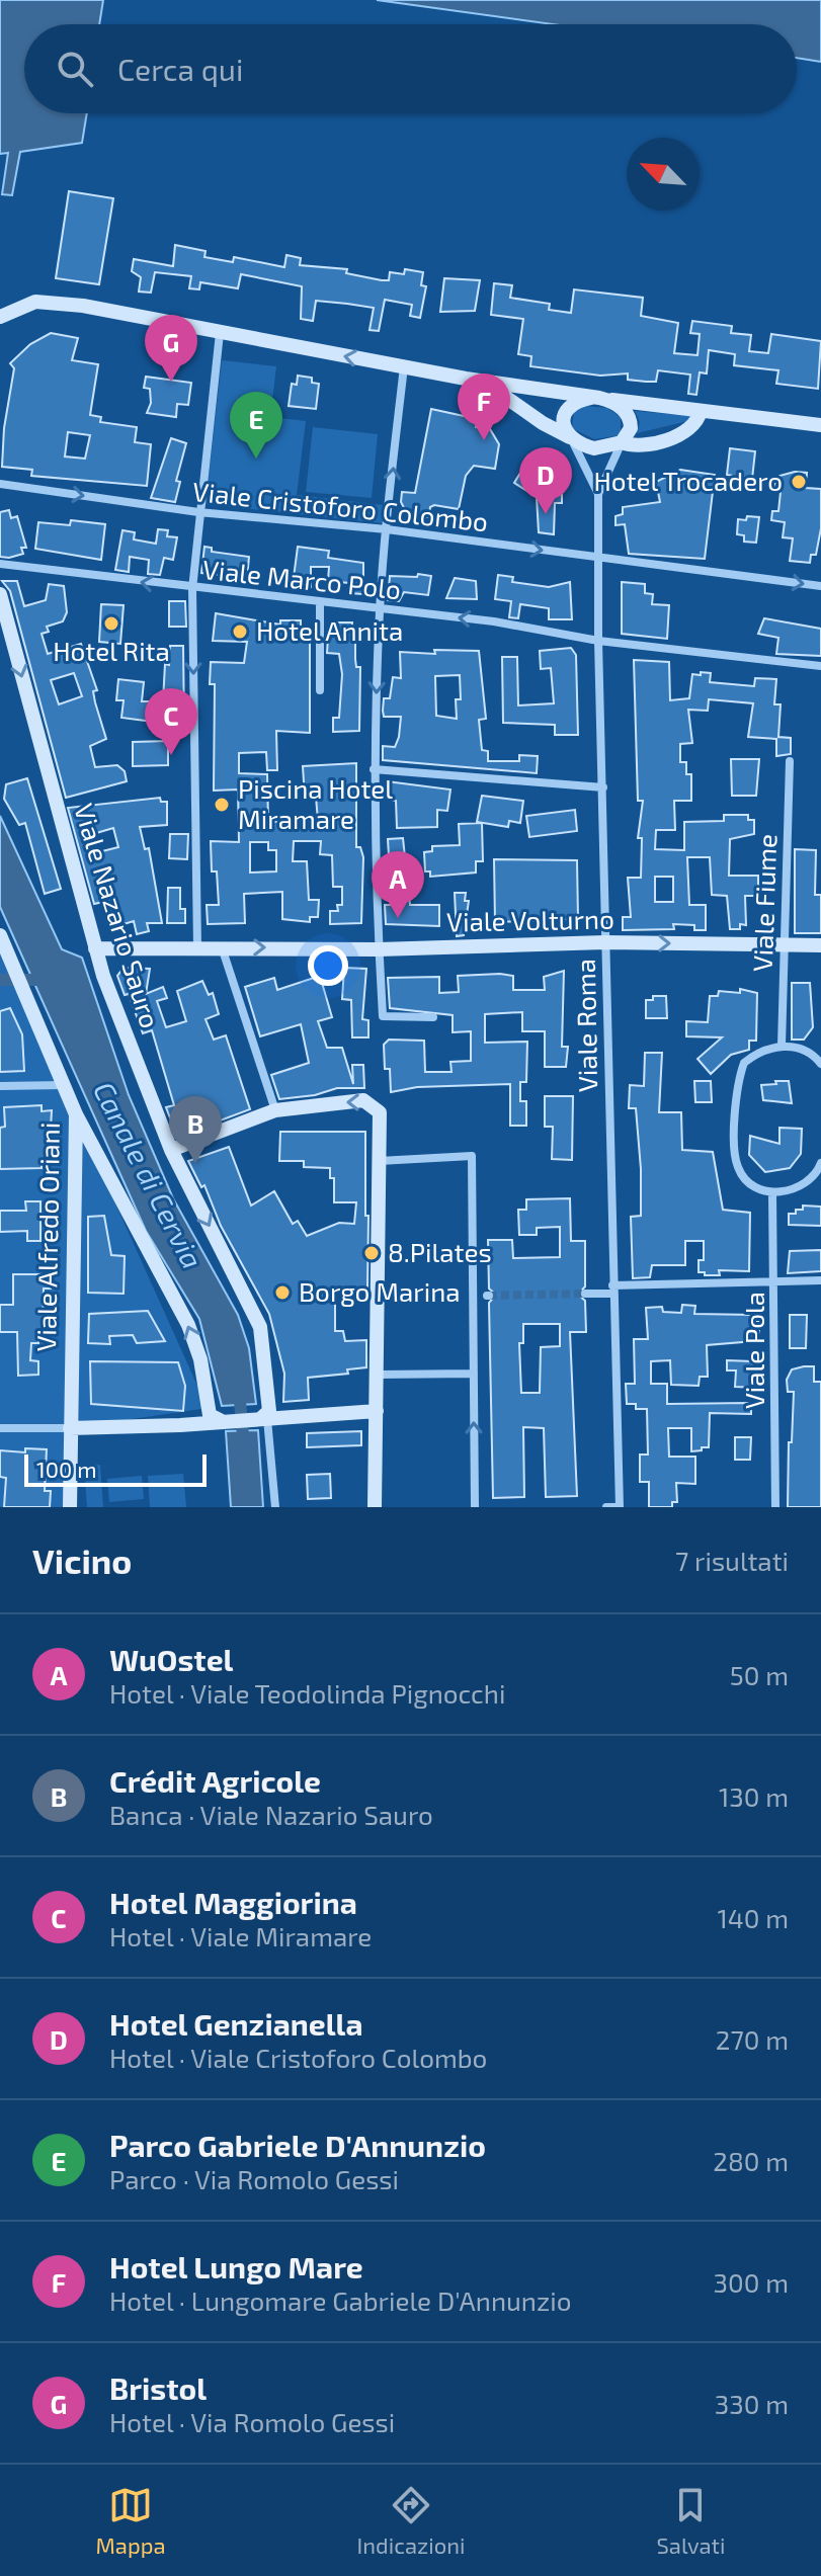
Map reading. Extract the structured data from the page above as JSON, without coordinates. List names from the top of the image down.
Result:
{
  "streets": {
    "street": [
      "Viale Cristoforo Colombo",
      "Viale Marco Polo",
      "Viale Fiume",
      "Viale Nazario Sauro",
      "Viale Volturno",
      "Viale Roma",
      "Viale Alfredo Oriani",
      "Viale Pola"
    ]
  },
  "crossings": [
    ["Viale Cristoforo Colombo", "Viale Roma"],
    ["Viale Marco Polo", "Viale Roma"],
    ["Viale Fiume", "Viale Volturno"],
    ["Viale Nazario Sauro", "Viale Volturno"],
    ["Viale Volturno", "Viale Roma"]
  ],
  "one_way": ["Viale Cristoforo Colombo", "Viale Marco Polo", "Viale Volturno"],
  "water": ["Canale di Cervia"],
  "places": [
    "Hotel Trocadero",
    "Hotel Rita",
    "Hotel Annita",
    "Piscina Hotel Miramare",
    "8.Pilates",
    "Borgo Marina"
  ],
  "scale_bar": "100 m",
  "north": "top left",
  "page": {
    "search": "Cerca qui",
    "pins": [
      "G",
      "F",
      "E",
      "D",
      "C",
      "A",
      "B"
    ],
    "scale": "100 m",
    "heading": ["Vicino", "7 risultati"],
    "list": [
      {
        "mark": "A",
        "name": "WuOstel",
        "note": "Hotel · Viale Teodolinda Pignocchi",
        "value": "50 m"
      },
      {
        "mark": "B",
        "name": "Crédit Agricole",
        "note": "Banca · Viale Nazario Sauro",
        "value": "130 m"
      },
      {
        "mark": "C",
        "name": "Hotel Maggiorina",
        "note": "Hotel · Viale Miramare",
        "value": "140 m"
      },
      {
        "mark": "D",
        "name": "Hotel Genzianella",
        "note": "Hotel · Viale Cristoforo Colombo",
        "value": "270 m"
      },
      {
        "mark": "E",
        "name": "Parco Gabriele D'Annunzio",
        "note": "Parco · Via Romolo Gessi",
        "value": "280 m"
      },
      {
        "mark": "F",
        "name": "Hotel Lungo Mare",
        "note": "Hotel · Lungomare Gabriele D'Annunzio",
        "value": "300 m"
      },
      {
        "mark": "G",
        "name": "Bristol",
        "note": "Hotel · Via Romolo Gessi",
        "value": "330 m"
      }
    ],
    "nav": ["Mappa", "Indicazioni", "Salvati"]
  }
}
